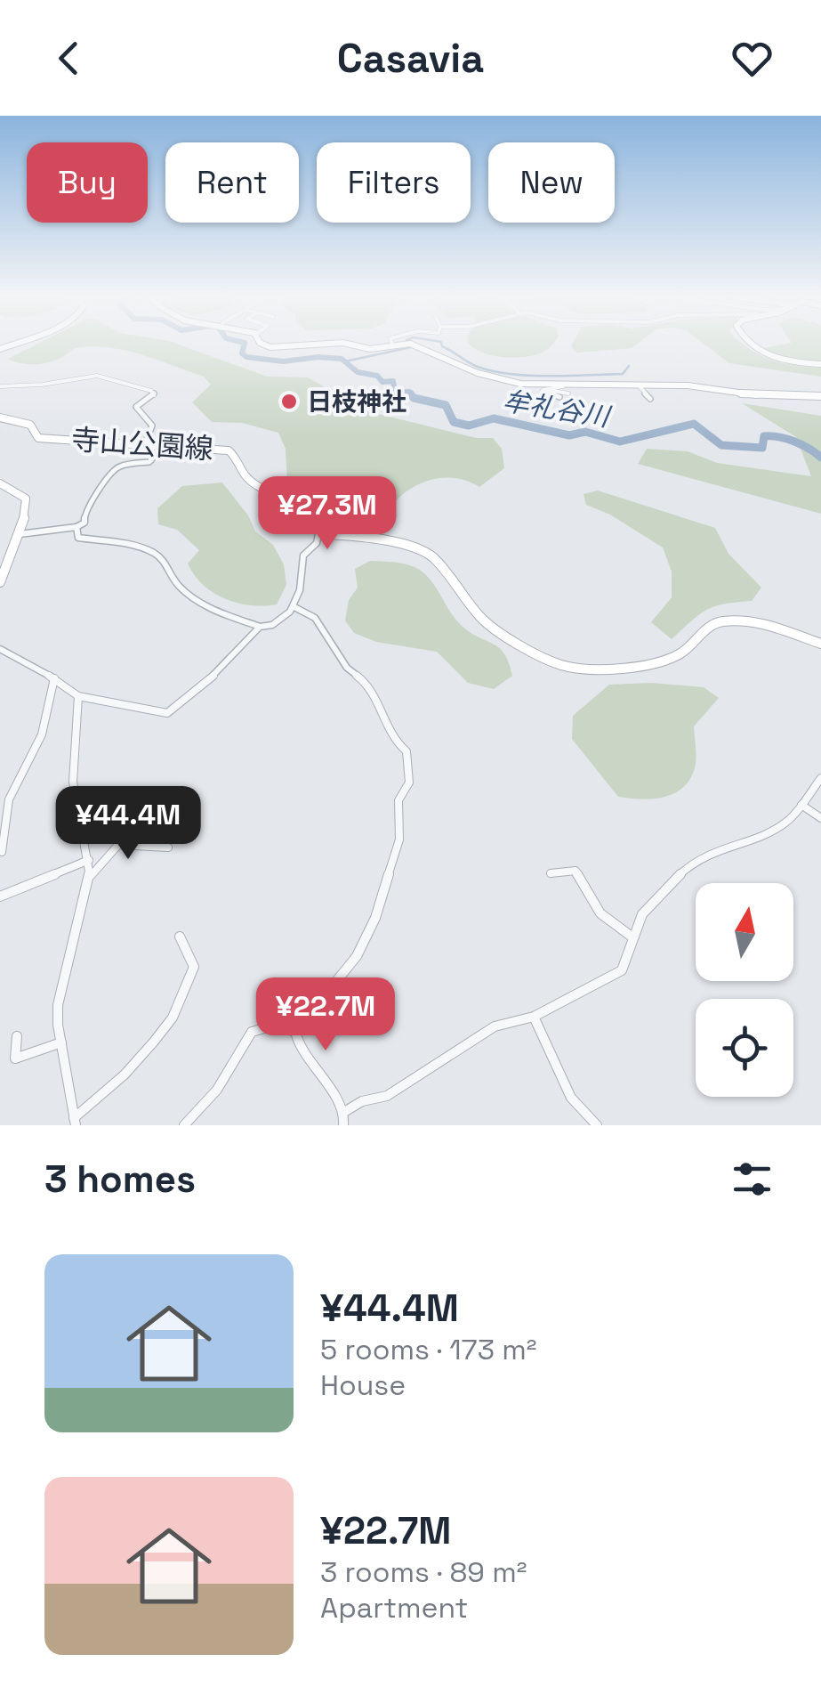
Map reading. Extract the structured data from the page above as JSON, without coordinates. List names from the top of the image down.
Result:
{
  "streets": {
    "street": ["寺山公園線"]
  },
  "water": ["牟礼谷川"],
  "places": ["日枝神社"],
  "north": "top",
  "page": {
    "header": "Casavia",
    "chip": [
      "Buy",
      "Rent",
      "Filters",
      "New"
    ],
    "price": ["¥27.3M", "¥44.4M", "¥22.7M"],
    "heading": "3 homes",
    "list": [
      {
        "name": "¥44.4M",
        "note": "5 rooms · 173 m² · House"
      },
      {
        "name": "¥22.7M",
        "note": "3 rooms · 89 m² · Apartment"
      }
    ]
  }
}
